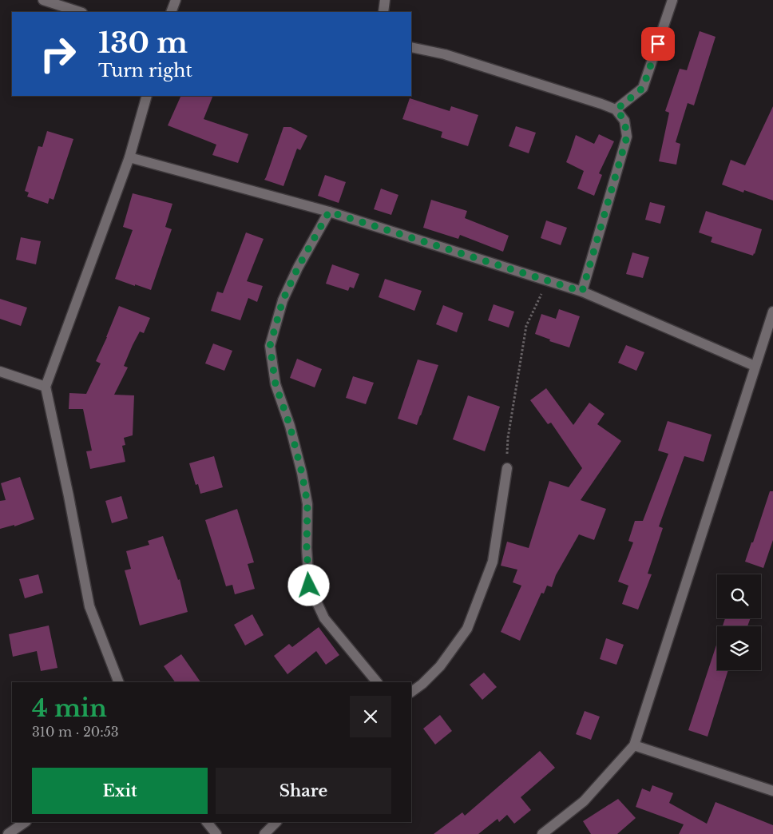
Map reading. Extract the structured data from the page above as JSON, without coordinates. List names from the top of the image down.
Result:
{
  "page": {
    "turn": ["130 m", "Turn right"],
    "heading": ["4 min", "310 m · 20:53"],
    "buttons": ["Exit", "Share"]
  }
}
